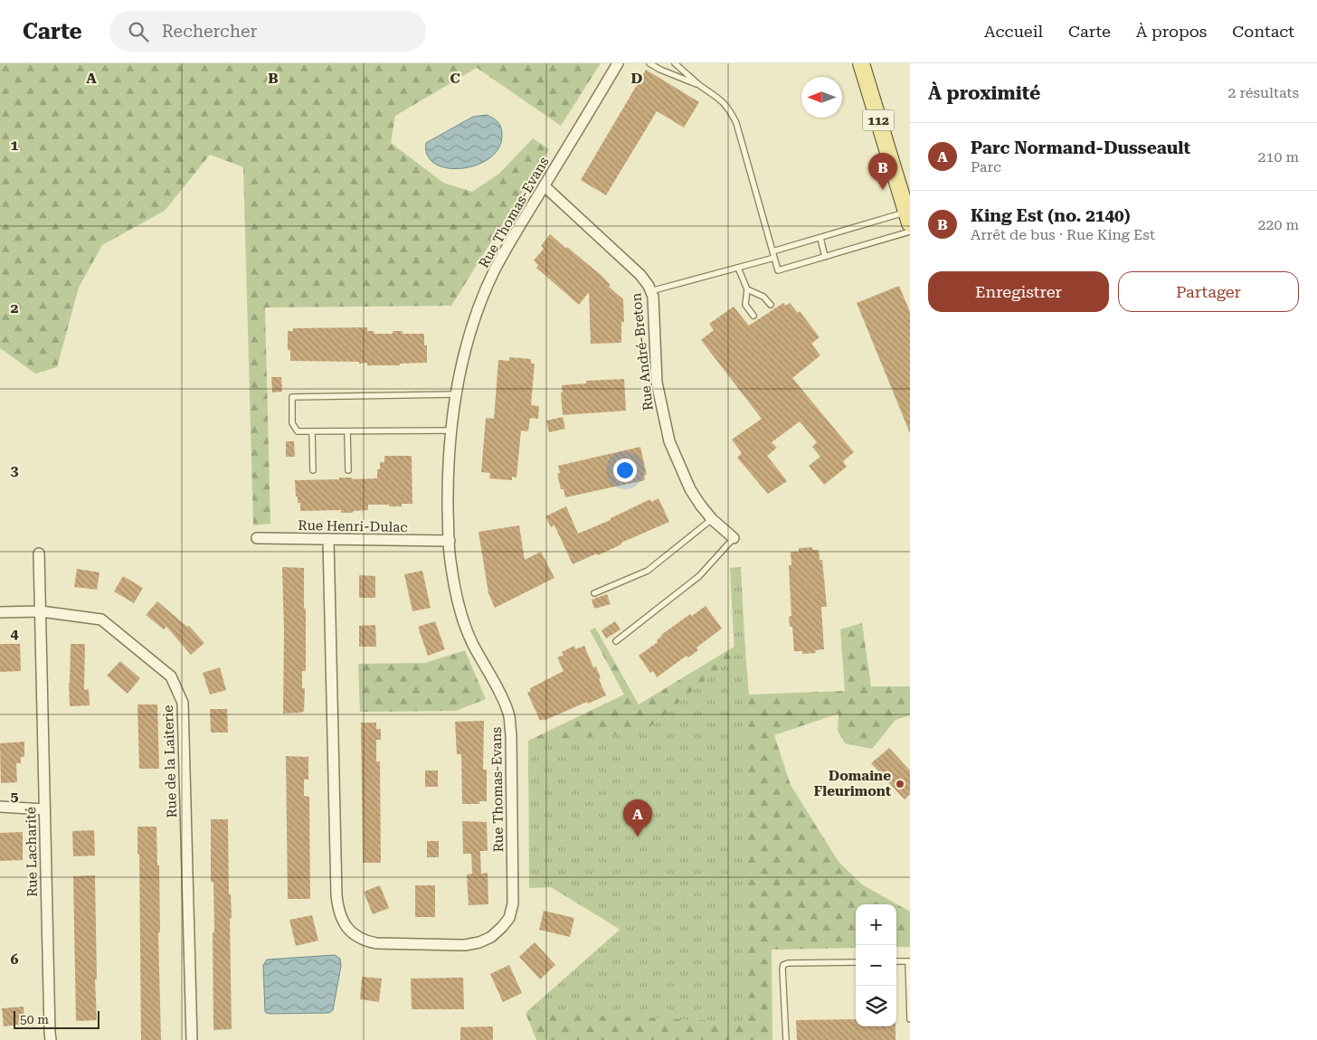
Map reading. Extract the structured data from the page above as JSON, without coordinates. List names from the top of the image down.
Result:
{
  "streets": {
    "main road": ["112"],
    "street": [
      "Rue Thomas-Evans",
      "Rue André-Breton",
      "Rue Henri-Dulac",
      "Rue de la Laiterie",
      "Rue Lacharité"
    ]
  },
  "crossings": [
    ["Rue Thomas-Evans", "Rue André-Breton"],
    ["Rue Thomas-Evans", "Rue Henri-Dulac"],
    ["Rue de la Laiterie", "Rue Lacharité"]
  ],
  "places": ["Domaine Fleurimont"],
  "scale_bar": "50 m",
  "north": "left",
  "page": {
    "header": "Carte",
    "search": "Rechercher",
    "nav": [
      "Accueil",
      "Carte",
      "À propos",
      "Contact"
    ],
    "heading": ["À proximité", "2 résultats"],
    "list": [
      {
        "mark": "A",
        "name": "Parc Normand-Dusseault",
        "note": "Parc",
        "value": "210 m"
      },
      {
        "mark": "B",
        "name": "King Est (no. 2140)",
        "note": "Arrêt de bus · Rue King Est",
        "value": "220 m"
      }
    ],
    "pins": ["B", "A"],
    "buttons": ["Enregistrer", "Partager"],
    "map_buttons": ["+", "−"],
    "scale": "50 m"
  },
  "grid": {
    "columns": [
      "A",
      "B",
      "C",
      "D"
    ],
    "rows": [
      "1",
      "2",
      "3",
      "4",
      "5",
      "6"
    ]
  }
}
